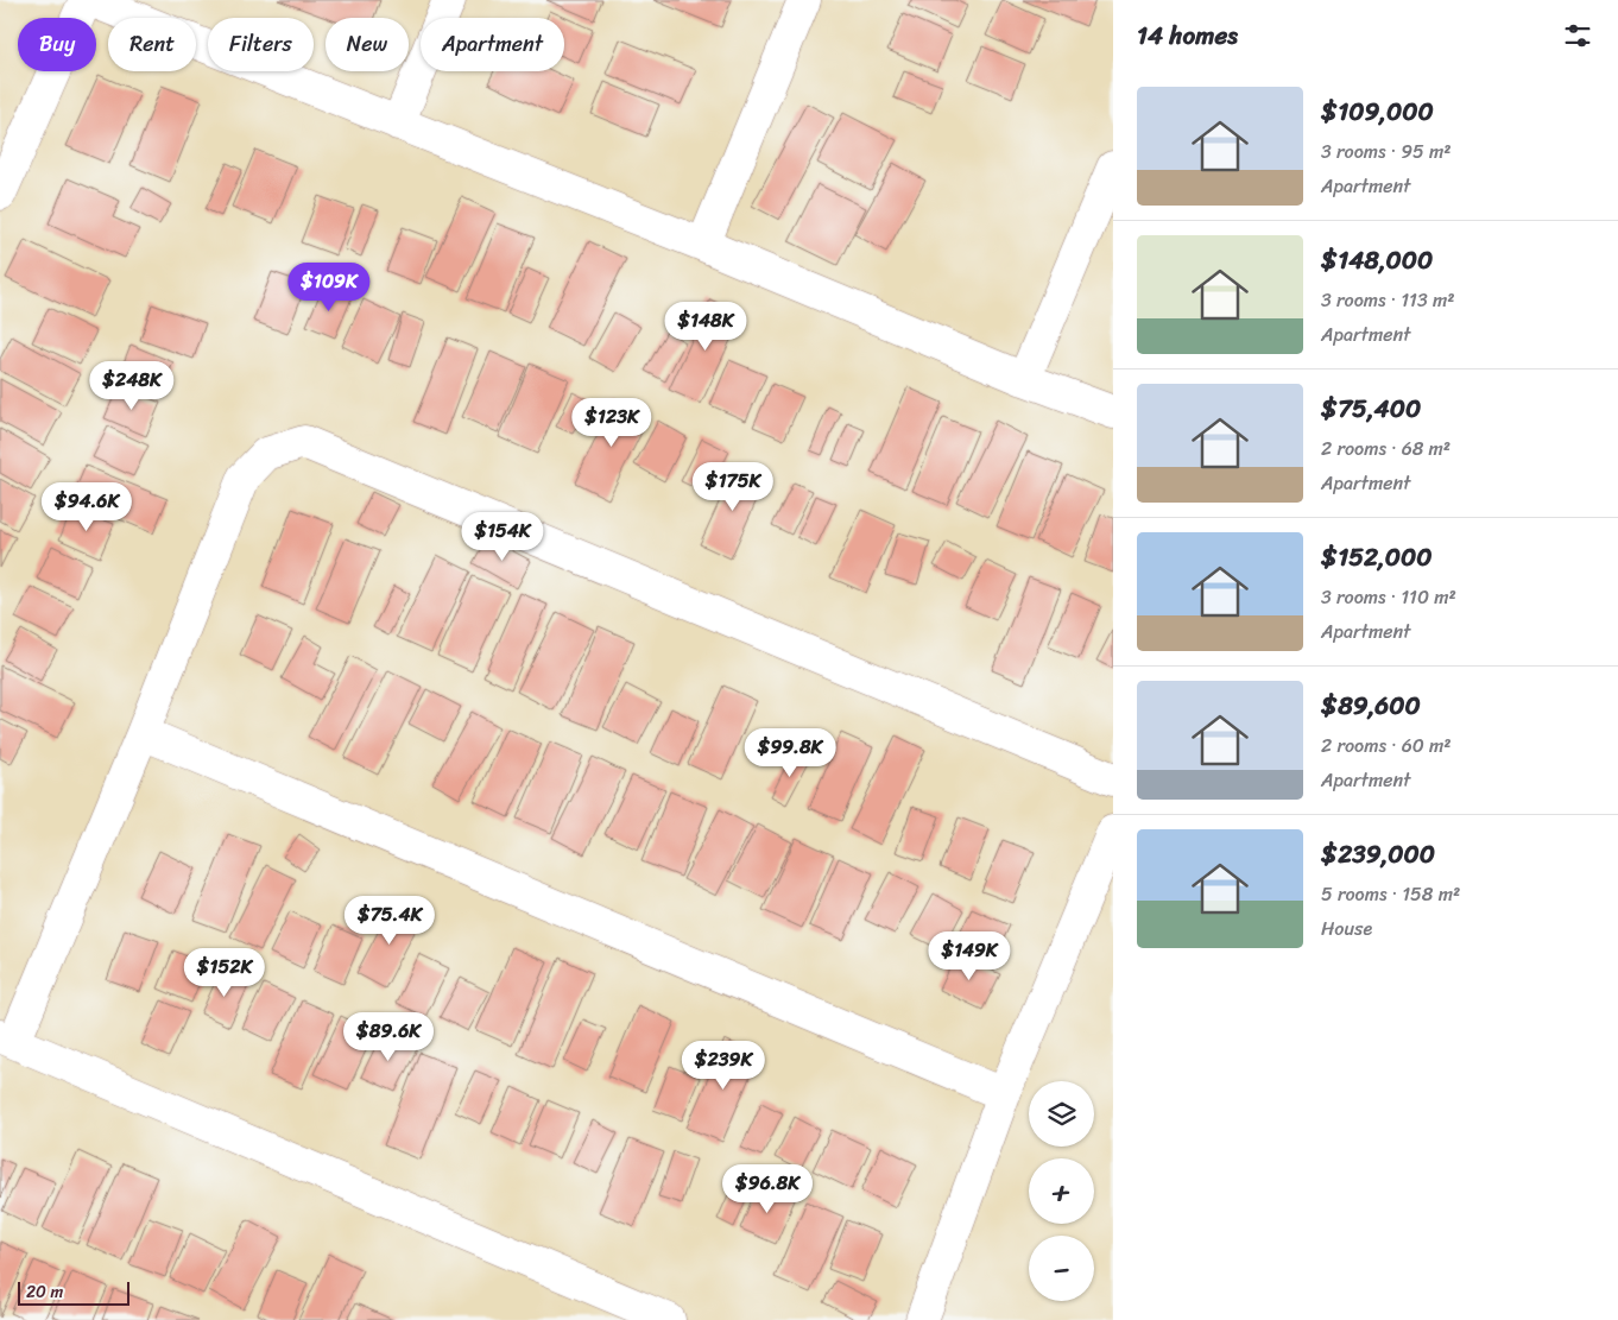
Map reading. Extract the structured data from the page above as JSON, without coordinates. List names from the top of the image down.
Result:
{
  "scale_bar": "20 m",
  "page": {
    "heading": "14 homes",
    "chip": [
      "Buy",
      "Rent",
      "Filters",
      "New",
      "Apartment"
    ],
    "list": [
      {
        "name": "$109,000",
        "note": "3 rooms · 95 m² · Apartment"
      },
      {
        "name": "$148,000",
        "note": "3 rooms · 113 m² · Apartment"
      },
      {
        "name": "$75,400",
        "note": "2 rooms · 68 m² · Apartment"
      },
      {
        "name": "$152,000",
        "note": "3 rooms · 110 m² · Apartment"
      },
      {
        "name": "$89,600",
        "note": "2 rooms · 60 m² · Apartment"
      },
      {
        "name": "$239,000",
        "note": "5 rooms · 158 m² · House"
      }
    ],
    "price": [
      "$109K",
      "$148K",
      "$248K",
      "$123K",
      "$175K",
      "$94.6K",
      "$154K",
      "$99.8K",
      "$75.4K",
      "$149K",
      "$152K",
      "$89.6K",
      "$239K",
      "$96.8K"
    ],
    "map_buttons": ["+", "−"],
    "scale": "20 m"
  }
}
